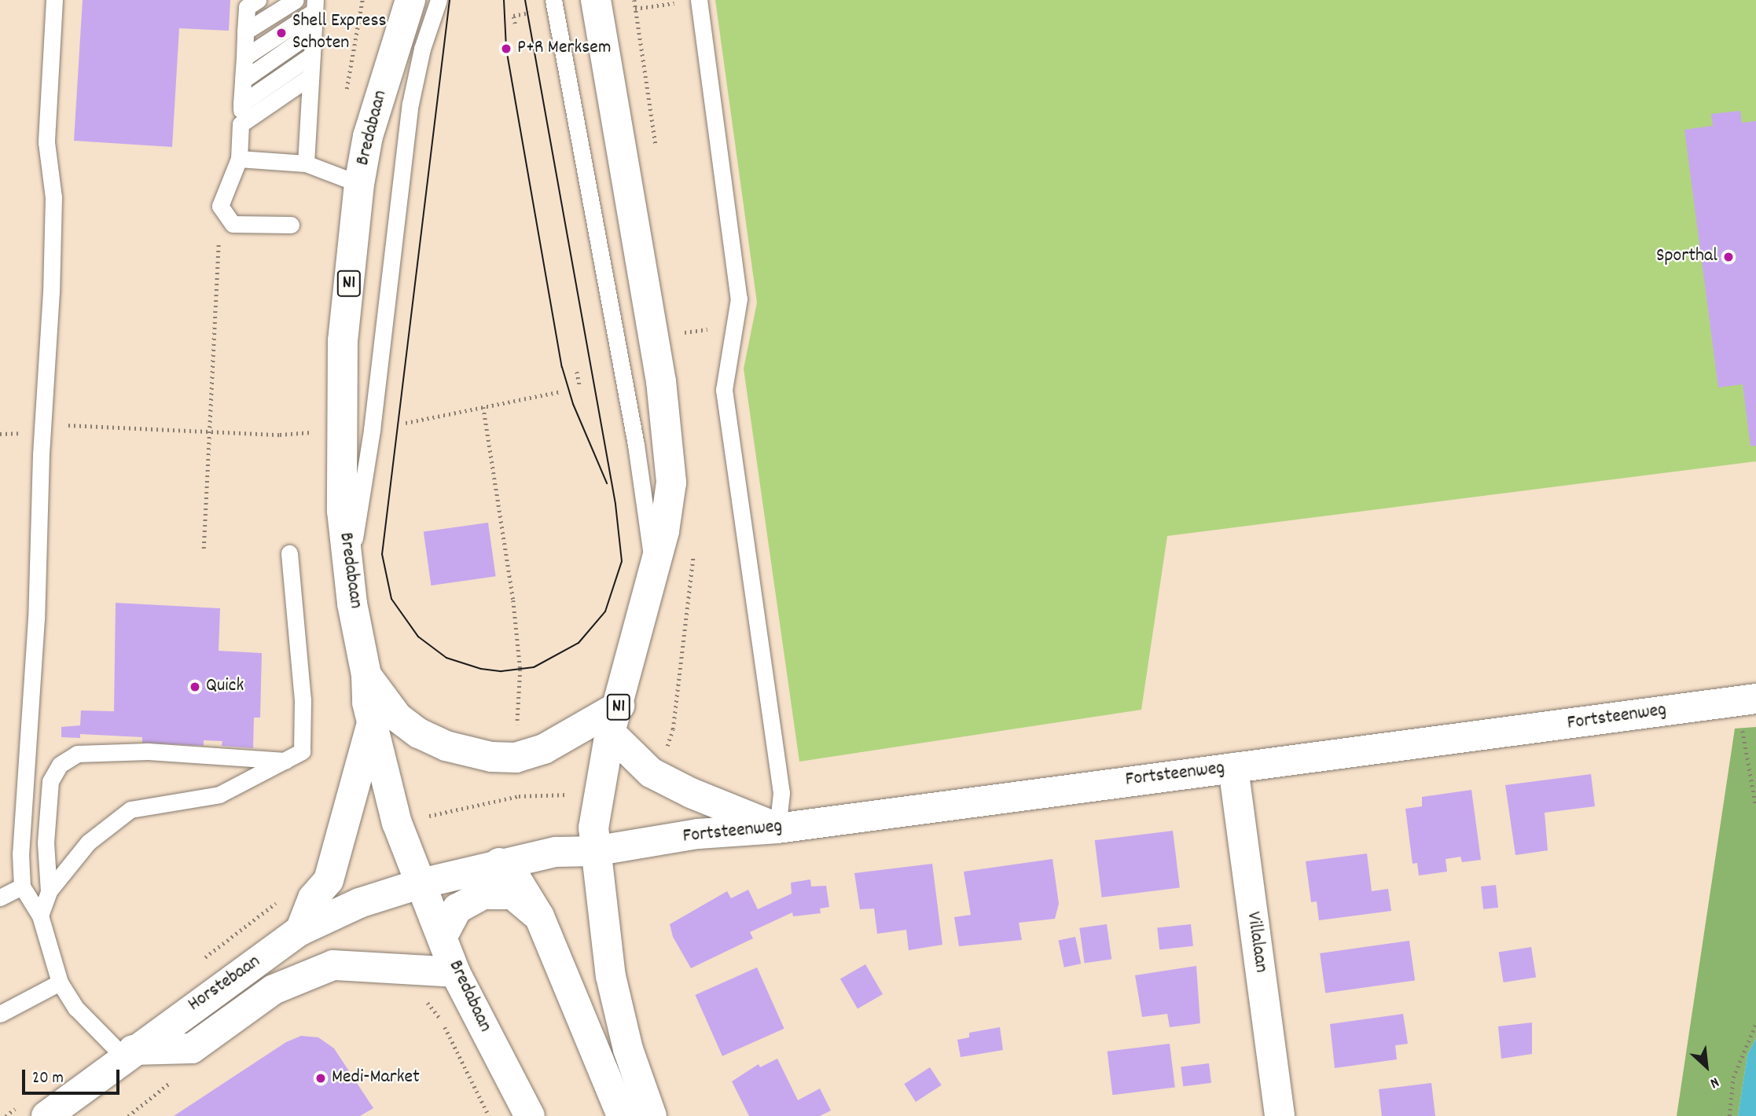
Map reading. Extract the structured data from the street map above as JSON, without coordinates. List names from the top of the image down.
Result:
{
  "streets": {
    "street": [
      "Bredabaan",
      "N1",
      "Fortsteenweg",
      "Villalaan",
      "Horstebaan"
    ]
  },
  "crossings": [
    ["Bredabaan", "Horstebaan"],
    ["N1", "Fortsteenweg"],
    ["Fortsteenweg", "Villalaan"],
    ["Fortsteenweg", "Horstebaan"]
  ],
  "places": [
    "Shell Express Schoten",
    "P+R Merksem",
    "Sporthal",
    "Quick",
    "Medi-Market"
  ],
  "scale_bar": "20 m",
  "north": "bottom right"
}
